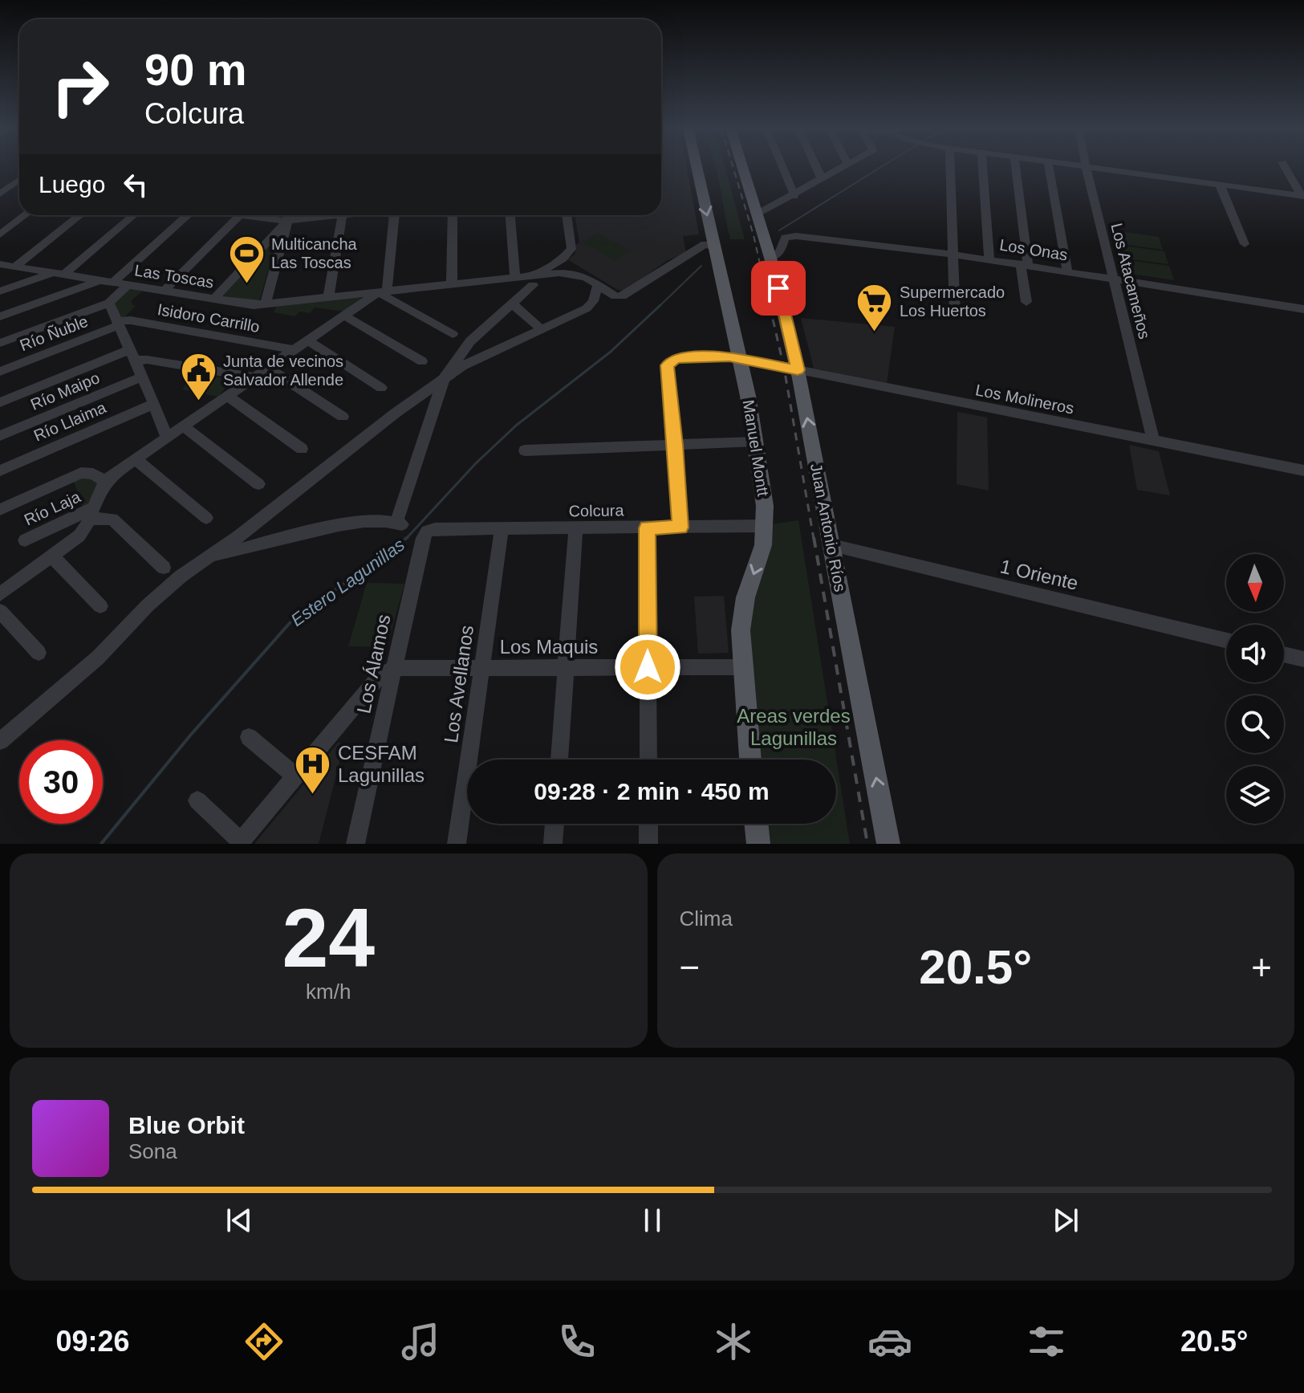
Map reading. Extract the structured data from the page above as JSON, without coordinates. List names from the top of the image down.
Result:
{
  "streets": {
    "main road": ["Manuel Montt", "Juan Antonio Ríos"],
    "street": [
      "Los Onas",
      "Las Toscas",
      "Los Atacameños",
      "Isidoro Carrillo",
      "Río Ñuble",
      "Río Maipo",
      "Los Molineros",
      "Río Llaima",
      "Río Laja",
      "Colcura",
      "1 Oriente",
      "Los Maquis",
      "Los Álamos",
      "Los Avellanos"
    ]
  },
  "crossings": [
    ["Los Onas", "Los Atacameños"],
    ["Los Onas", "Juan Antonio Ríos"],
    ["Las Toscas", "Manuel Montt"],
    ["Los Atacameños", "Los Molineros"],
    ["Isidoro Carrillo", "Río Ñuble"],
    ["Los Molineros", "Manuel Montt"],
    ["Los Molineros", "Juan Antonio Ríos"],
    ["Manuel Montt", "Colcura"],
    ["Manuel Montt", "Los Maquis"],
    ["Colcura", "Los Álamos"],
    ["Colcura", "Los Avellanos"],
    ["Juan Antonio Ríos", "1 Oriente"],
    ["Los Maquis", "Los Álamos"],
    ["Los Maquis", "Los Avellanos"]
  ],
  "one_way": ["Manuel Montt", "Juan Antonio Ríos"],
  "water": ["Estero Lagunillas"],
  "parks": ["Areas verdes Lagunillas"],
  "places": {
    "sports": ["Multicancha Las Toscas"],
    "supermarket": ["Supermercado Los Huertos"],
    "public building": ["Junta de vecinos Salvador Allende"],
    "hospital": ["CESFAM Lagunillas"]
  },
  "north": "bottom",
  "page": {
    "turn": ["90 m", "Colcura"],
    "then": "Luego",
    "limit": "30",
    "trip": "09:28 · 2 min · 450 m",
    "tile": [
      ["24", "km/h"],
      "Clima"
    ],
    "heat": ["−", "20.5°", "+"],
    "song": ["Blue Orbit", "Sona"],
    "tabs": ["09:26", "20.5°"]
  }
}
